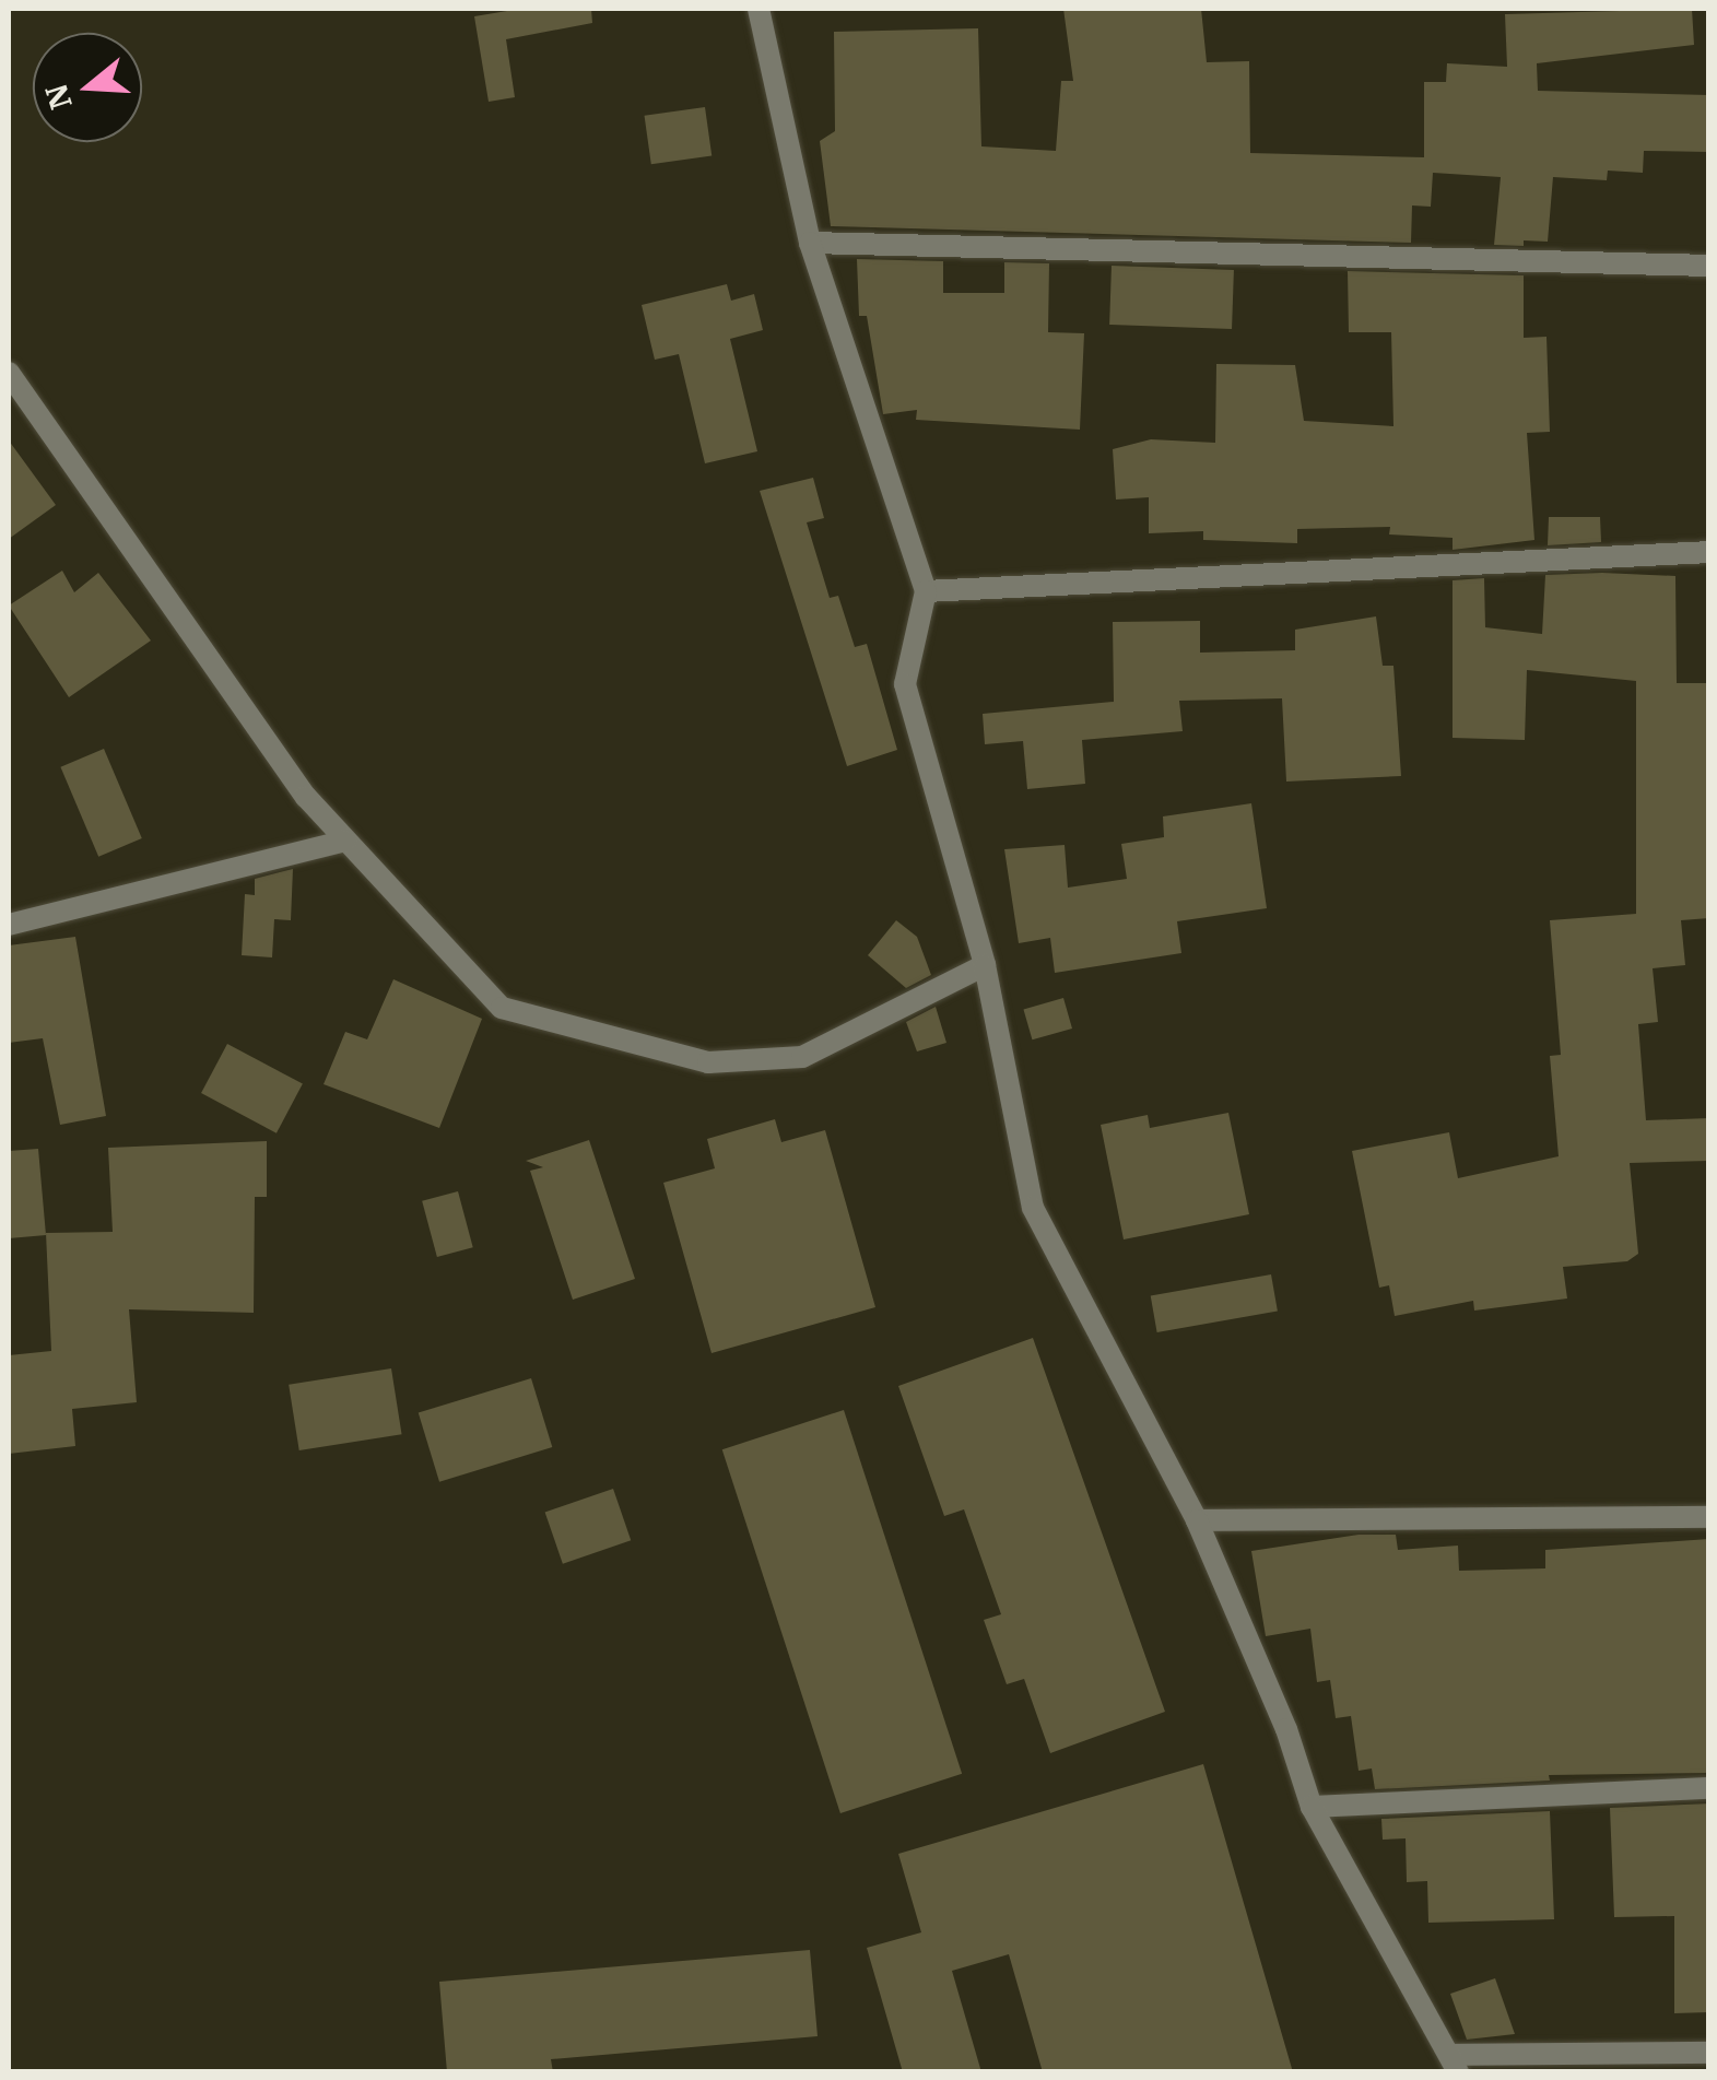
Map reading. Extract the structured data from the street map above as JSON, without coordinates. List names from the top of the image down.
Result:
{
  "north": "left"
}
